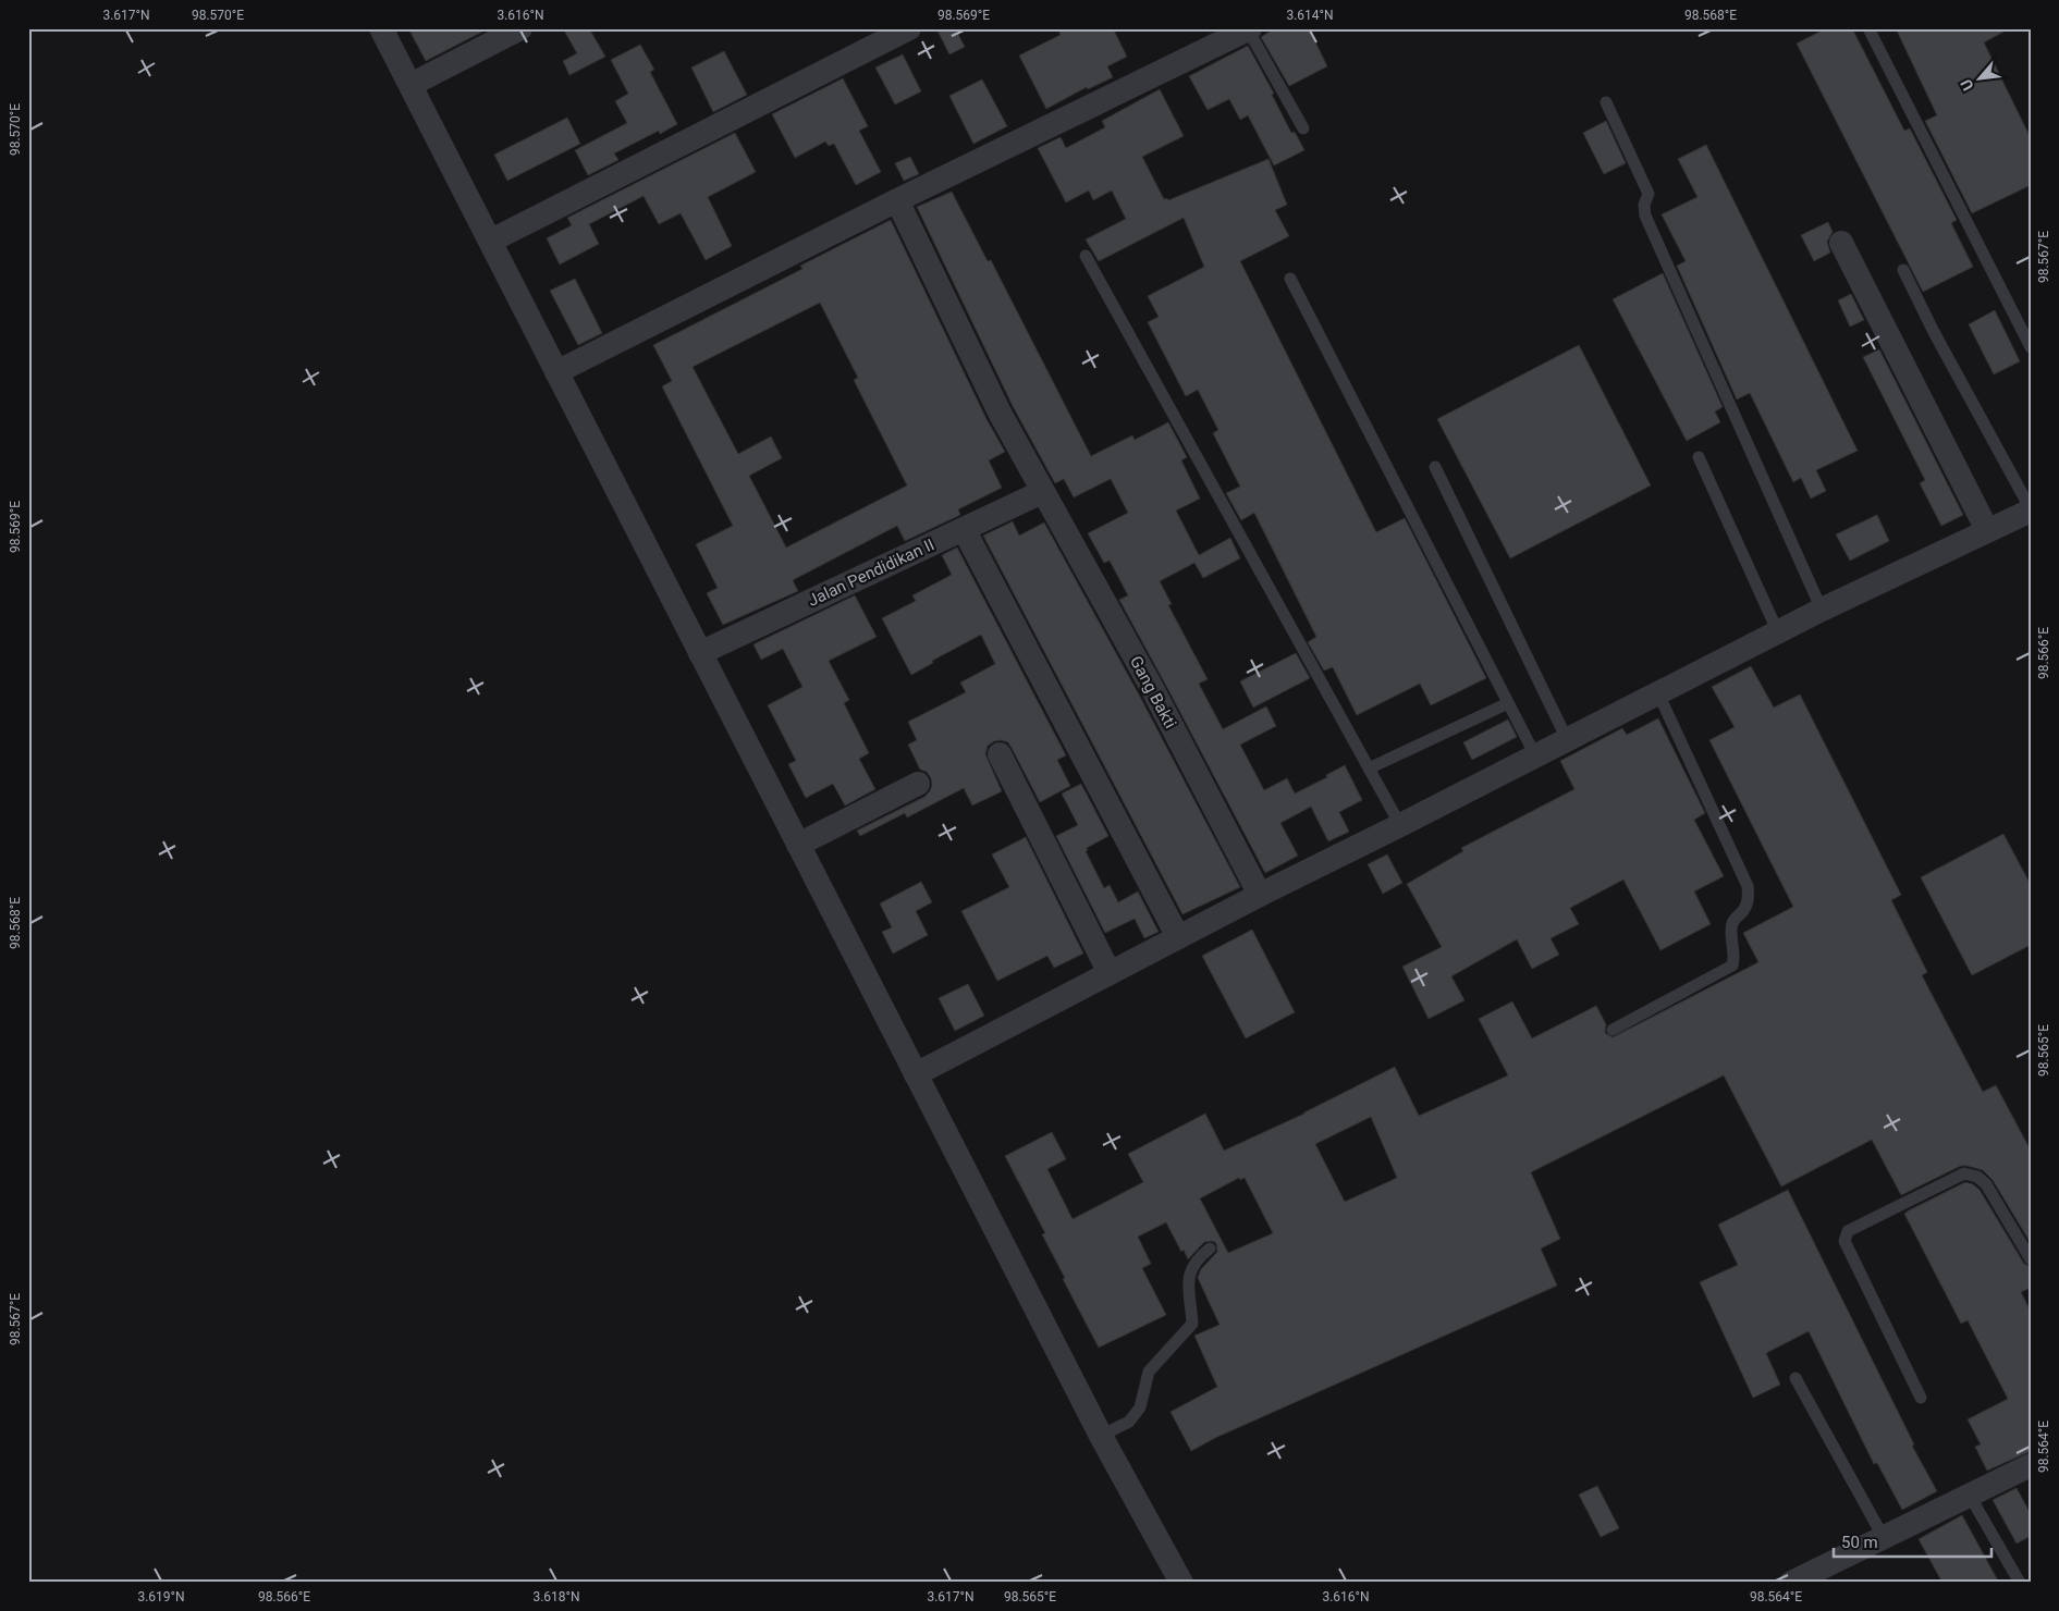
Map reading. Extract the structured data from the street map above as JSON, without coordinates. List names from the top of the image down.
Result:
{
  "streets": {
    "street": ["Jalan Pendidikan II", "Gang Bakti"]
  },
  "crossings": [
    ["Jalan Pendidikan II", "Gang Bakti"]
  ],
  "scale_bar": "50 m",
  "north": "bottom left",
  "coordinates": [
    "3.617°N",
    "98.570°E",
    "3.616°N",
    "98.569°E",
    "3.614°N",
    "98.568°E",
    "98.567°E",
    "98.566°E",
    "98.565°E",
    "98.564°E",
    "3.619°N",
    "3.618°N"
  ]
}
